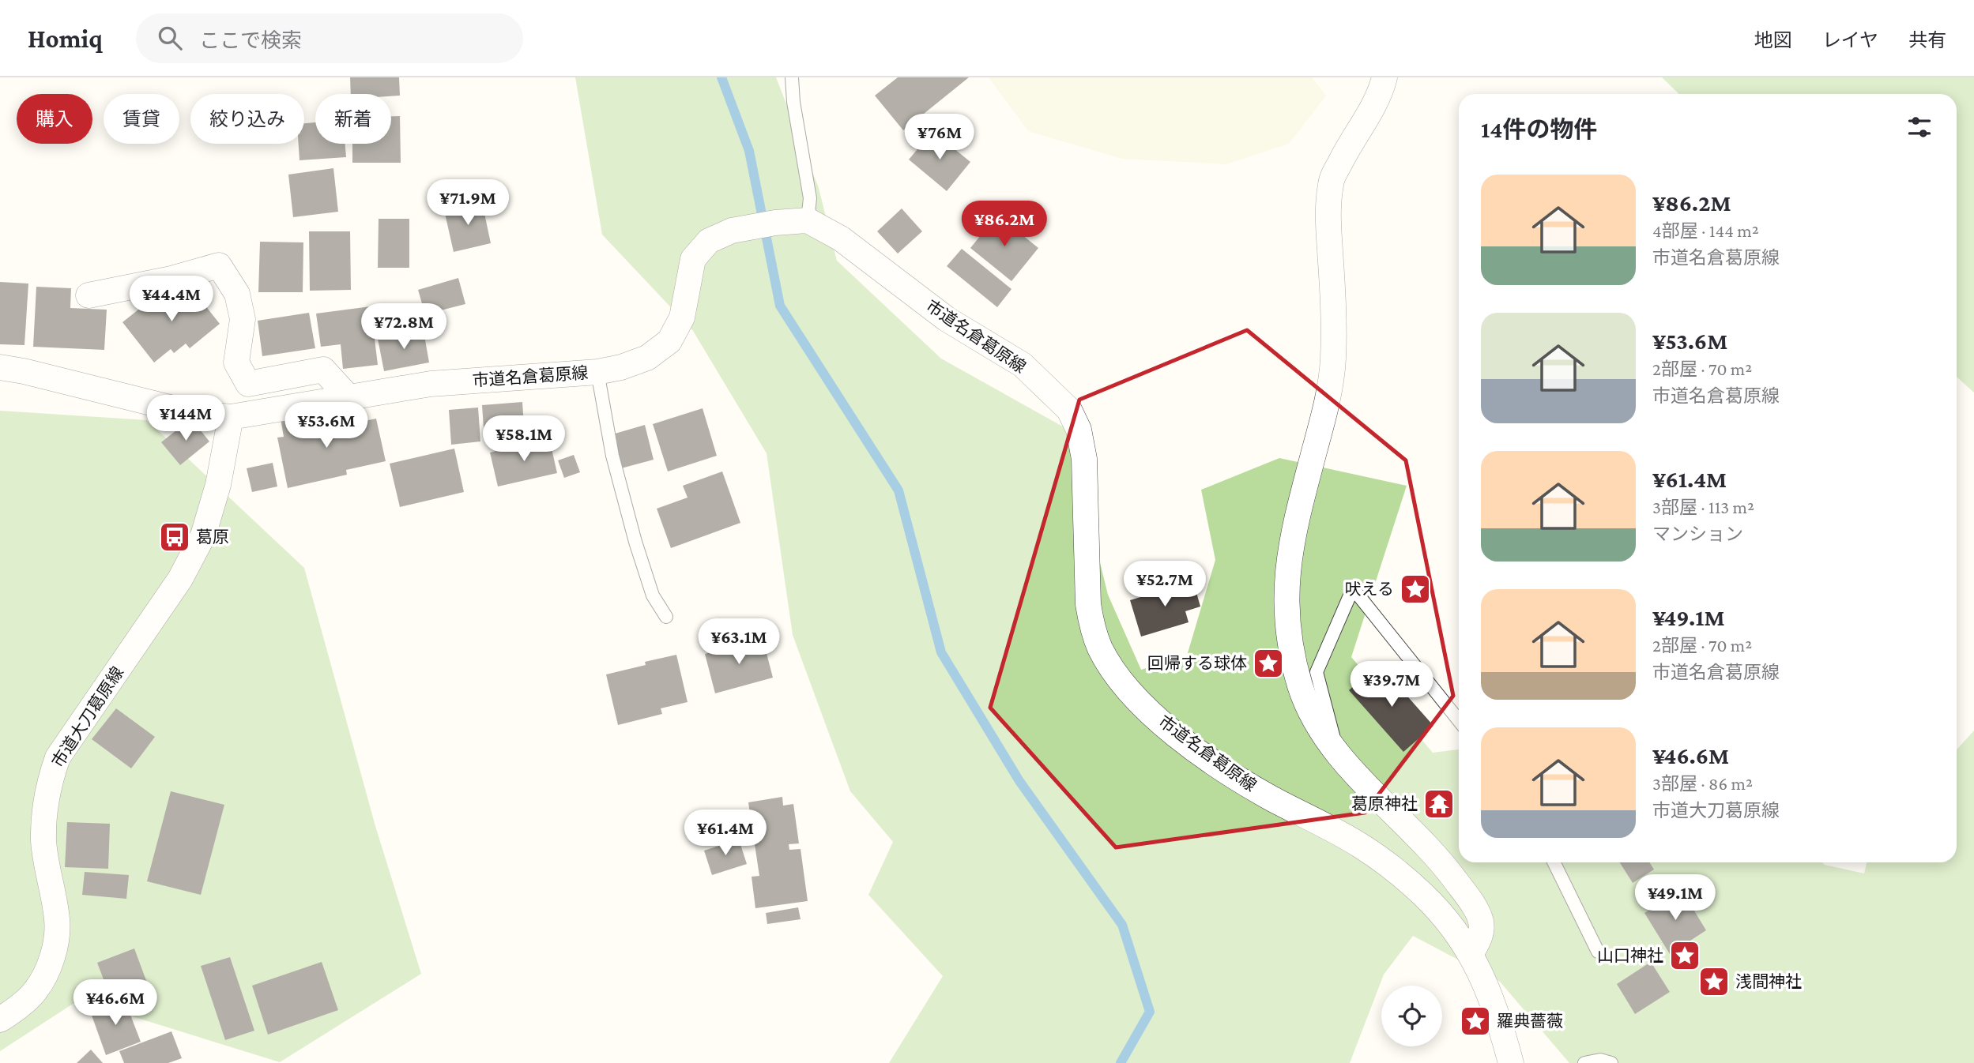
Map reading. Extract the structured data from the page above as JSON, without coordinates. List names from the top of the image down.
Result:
{
  "streets": {
    "street": ["市道名倉葛原線", "市道大刀葛原線"]
  },
  "crossings": [
    ["市道名倉葛原線", "市道大刀葛原線"]
  ],
  "places": {
    "bus stop": ["葛原"],
    "place": [
      "吠える",
      "回帰する球体",
      "山口神社",
      "浅間神社",
      "羅典薔薇"
    ],
    "temple": ["葛原神社"]
  },
  "page": {
    "header": "Homiq",
    "search": "ここで検索",
    "nav": ["地図", "レイヤ", "共有"],
    "chip": [
      "購入",
      "賃貸",
      "絞り込み",
      "新着"
    ],
    "heading": "14件の物件",
    "price": [
      "¥76M",
      "¥71.9M",
      "¥86.2M",
      "¥44.4M",
      "¥72.8M",
      "¥144M",
      "¥53.6M",
      "¥58.1M",
      "¥52.7M",
      "¥63.1M",
      "¥39.7M",
      "¥61.4M",
      "¥49.1M",
      "¥46.6M"
    ],
    "list": [
      {
        "name": "¥86.2M",
        "note": "4部屋 · 144 m² · 市道名倉葛原線"
      },
      {
        "name": "¥53.6M",
        "note": "2部屋 · 70 m² · 市道名倉葛原線"
      },
      {
        "name": "¥61.4M",
        "note": "3部屋 · 113 m² · マンション"
      },
      {
        "name": "¥49.1M",
        "note": "2部屋 · 70 m² · 市道名倉葛原線"
      },
      {
        "name": "¥46.6M",
        "note": "3部屋 · 86 m² · 市道大刀葛原線"
      }
    ]
  }
}
